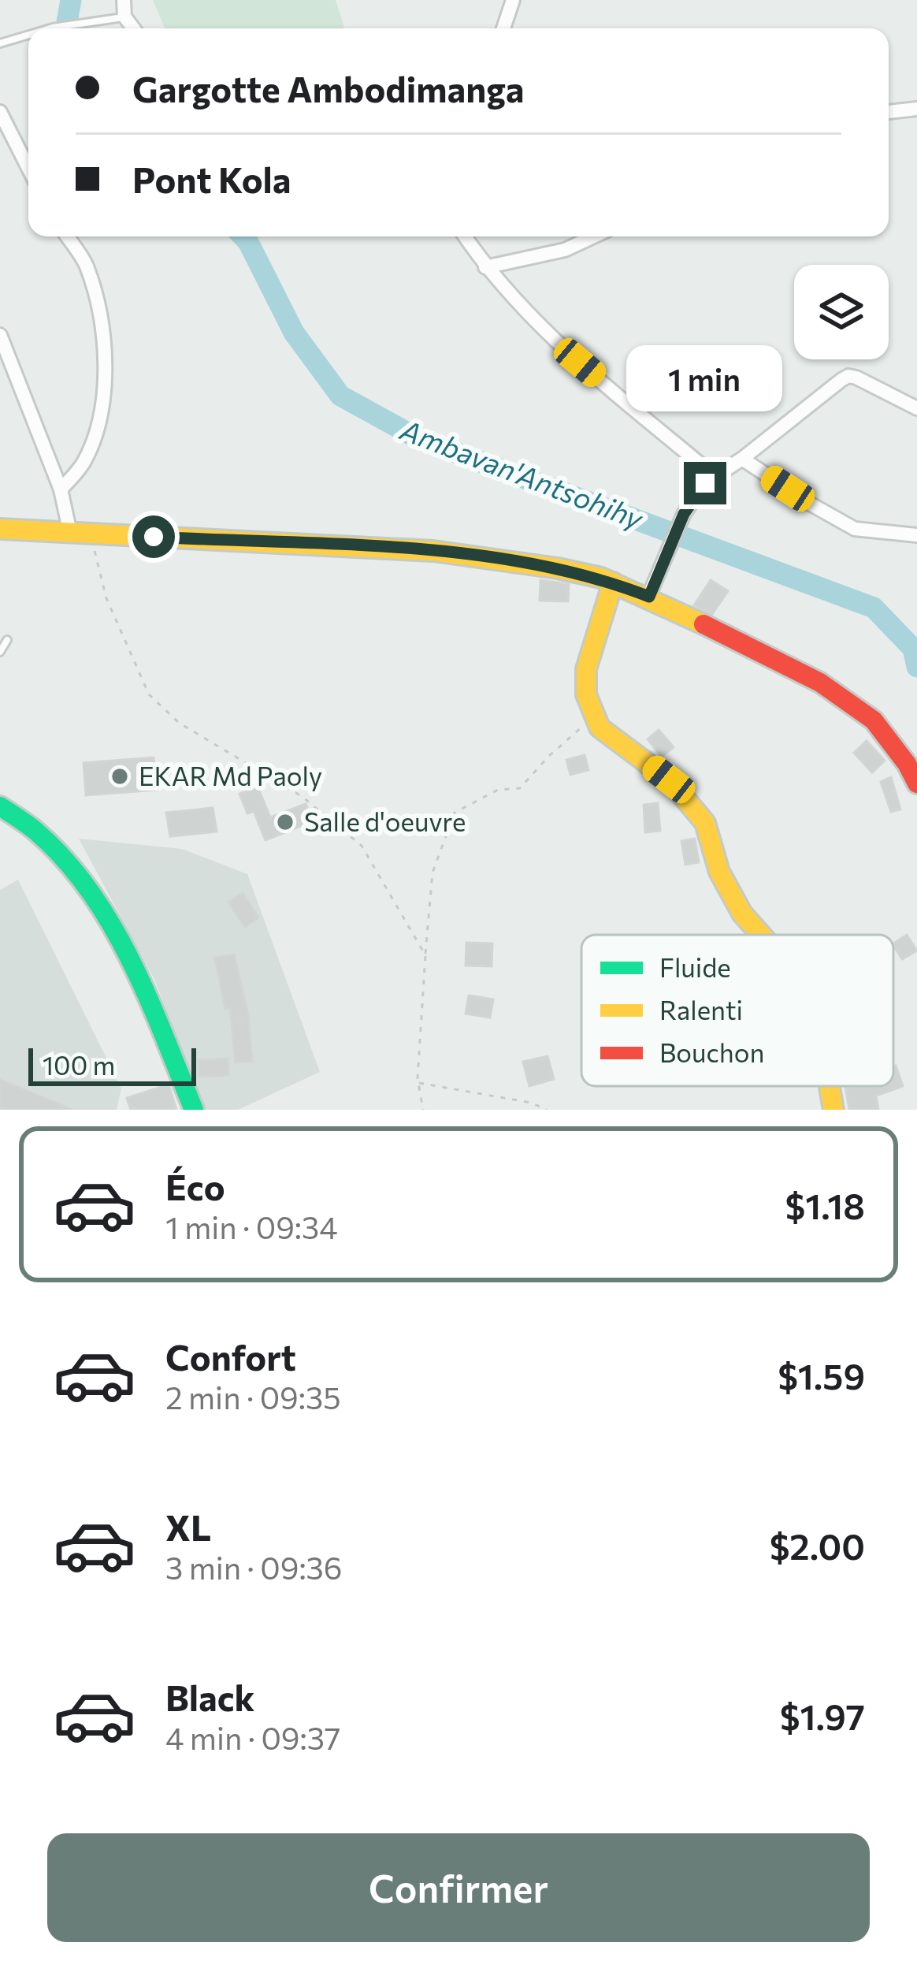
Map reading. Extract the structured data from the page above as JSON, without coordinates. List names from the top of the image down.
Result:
{
  "water": ["Ambavan'Antsohihy"],
  "places": ["EKAR Md Paoly", "Salle d'oeuvre"],
  "legend": ["Fluide", "Ralenti", "Bouchon"],
  "scale_bar": "100 m",
  "page": {
    "banner": ["Gargotte Ambodimanga", "Pont Kola"],
    "bubble": "1 min",
    "scale": "100 m",
    "list": [
      {
        "name": "Éco",
        "note": "1 min · 09:34",
        "value": "$1.18"
      },
      {
        "name": "Confort",
        "note": "2 min · 09:35",
        "value": "$1.59"
      },
      {
        "name": "XL",
        "note": "3 min · 09:36",
        "value": "$2.00"
      },
      {
        "name": "Black",
        "note": "4 min · 09:37",
        "value": "$1.97"
      }
    ],
    "buttons": "Confirmer"
  }
}
